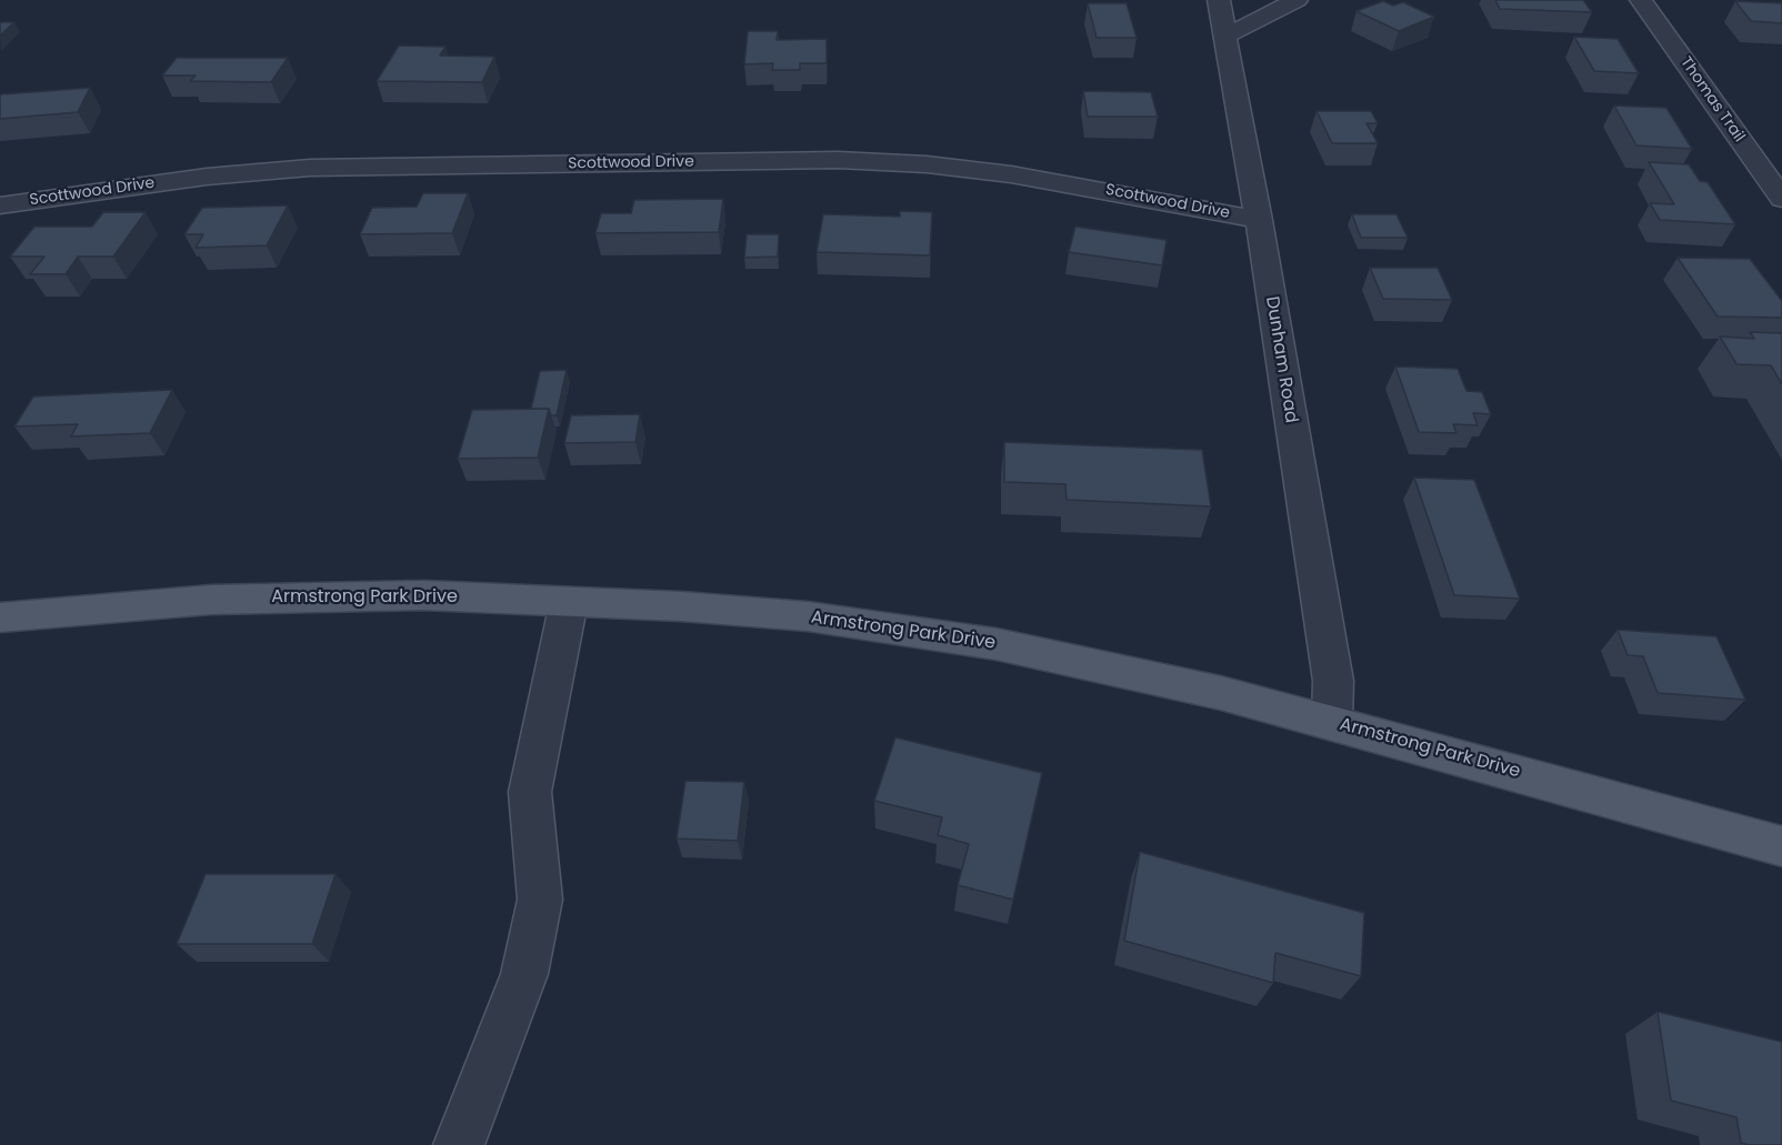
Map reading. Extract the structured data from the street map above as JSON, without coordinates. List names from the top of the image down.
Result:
{
  "streets": {
    "main road": ["Armstrong Park Drive"],
    "street": ["Thomas Trail", "Scottwood Drive", "Dunham Road"]
  },
  "crossings": [
    ["Scottwood Drive", "Dunham Road"],
    ["Dunham Road", "Armstrong Park Drive"]
  ]
}
